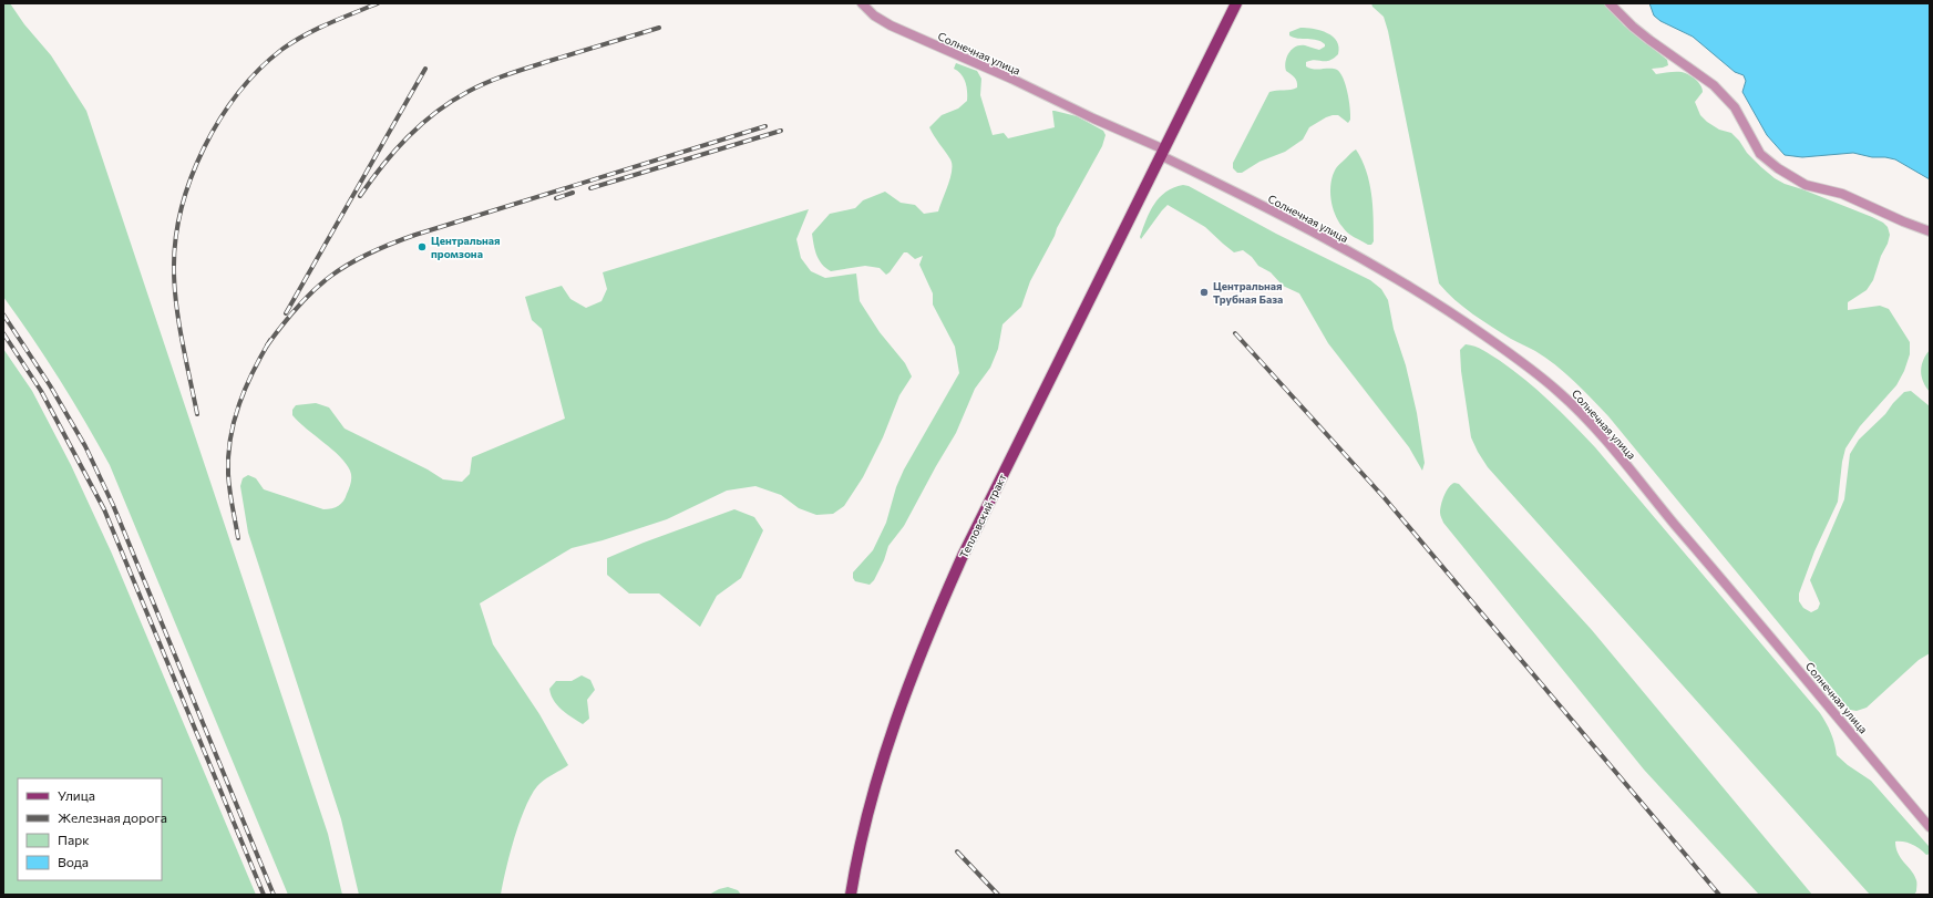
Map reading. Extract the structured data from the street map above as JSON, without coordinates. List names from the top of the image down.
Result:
{
  "streets": {
    "main road": ["Тепловский тракт"],
    "street": ["Солнечная улица"]
  },
  "crossings": [
    ["Солнечная улица", "Тепловский тракт"]
  ],
  "places": ["Центральная промзона", "Центральная Трубная База"],
  "legend": [
    "Улица",
    "Железная дорога",
    "Парк",
    "Вода"
  ]
}
